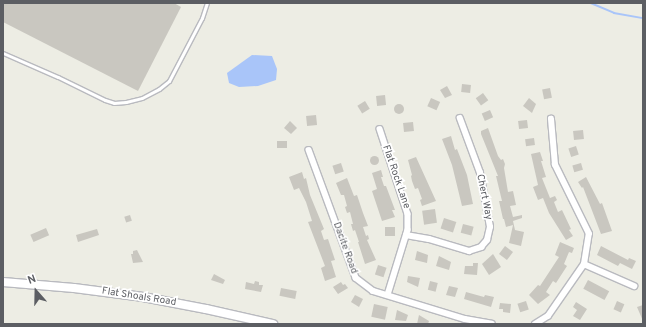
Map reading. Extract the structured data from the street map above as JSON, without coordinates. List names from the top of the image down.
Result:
{
  "streets": {
    "main road": ["Flat Shoals Road"],
    "street": ["Flat Rock Lane", "Chert Way", "Dacite Road"]
  },
  "crossings": [
    ["Flat Rock Lane", "Chert Way"],
    ["Flat Rock Lane", "Dacite Road"]
  ],
  "north": "top"
}
